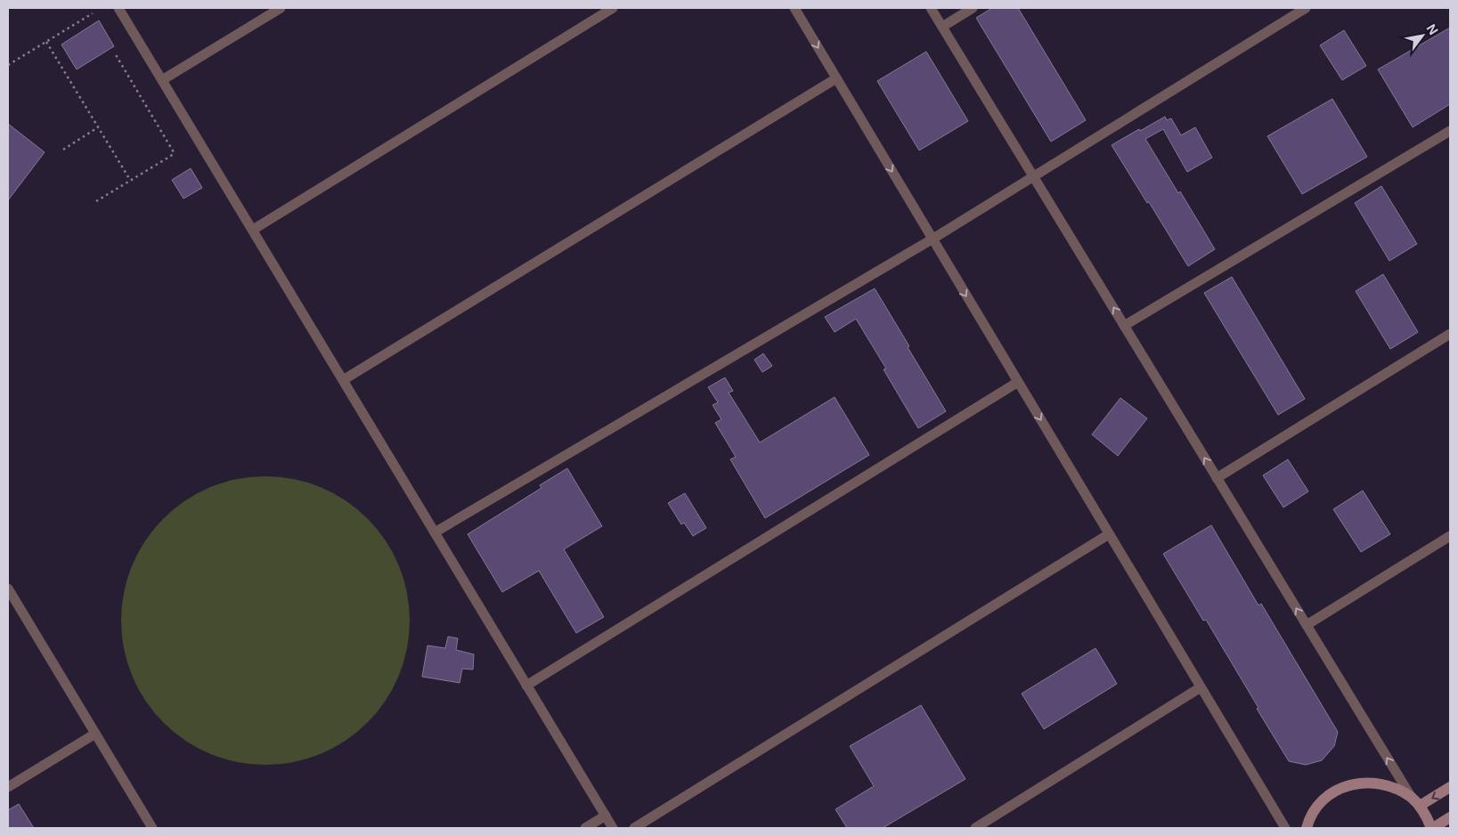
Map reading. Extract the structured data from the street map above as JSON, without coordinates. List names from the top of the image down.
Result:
{
  "north": "top right"
}
